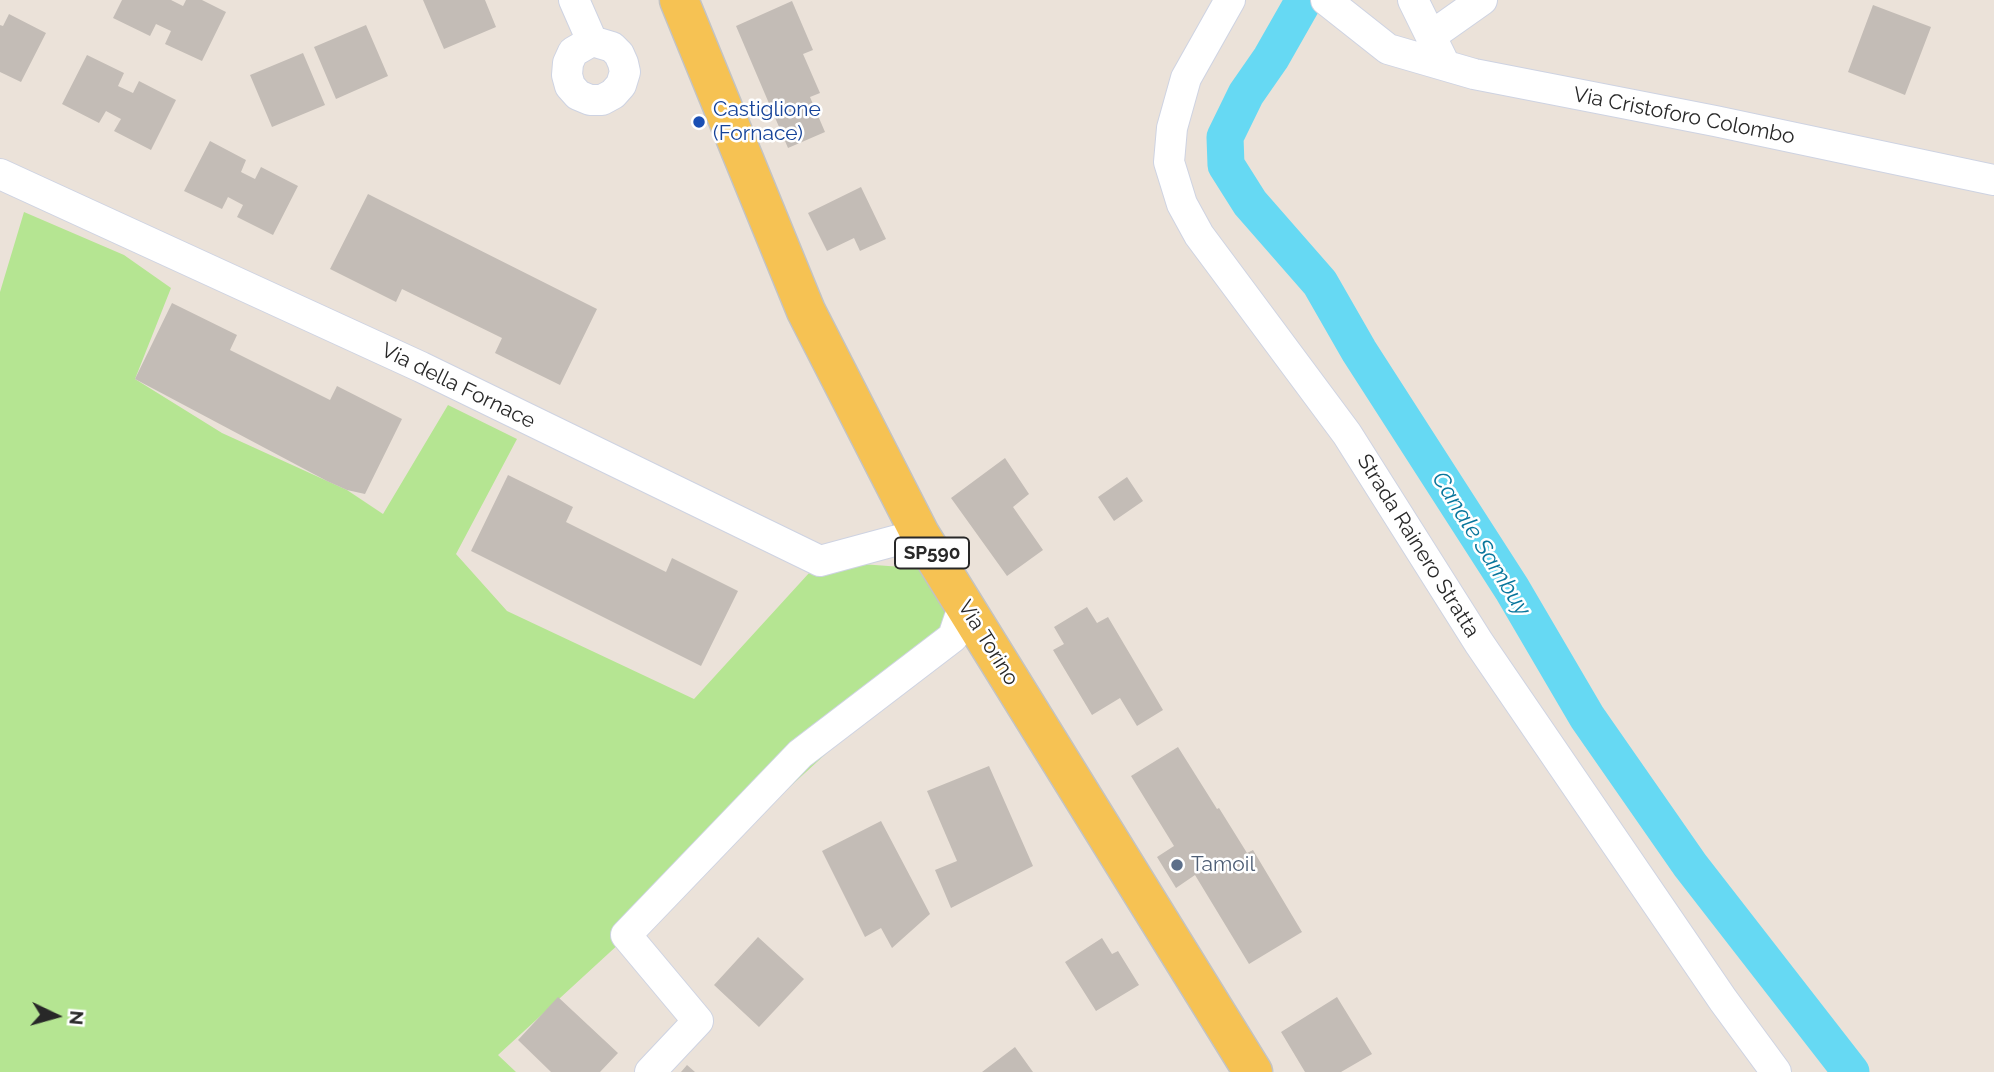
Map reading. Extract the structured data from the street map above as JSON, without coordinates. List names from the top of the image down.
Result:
{
  "streets": {
    "main road": ["SP590", "Via Torino"],
    "street": ["Via Cristoforo Colombo", "Via della Fornace", "Strada Rainero Stratta"]
  },
  "crossings": [
    ["Via della Fornace", "Via Torino"]
  ],
  "water": ["Canale Sambuy"],
  "places": ["Castiglione (Fornace)", "Tamoil"],
  "north": "right"
}
